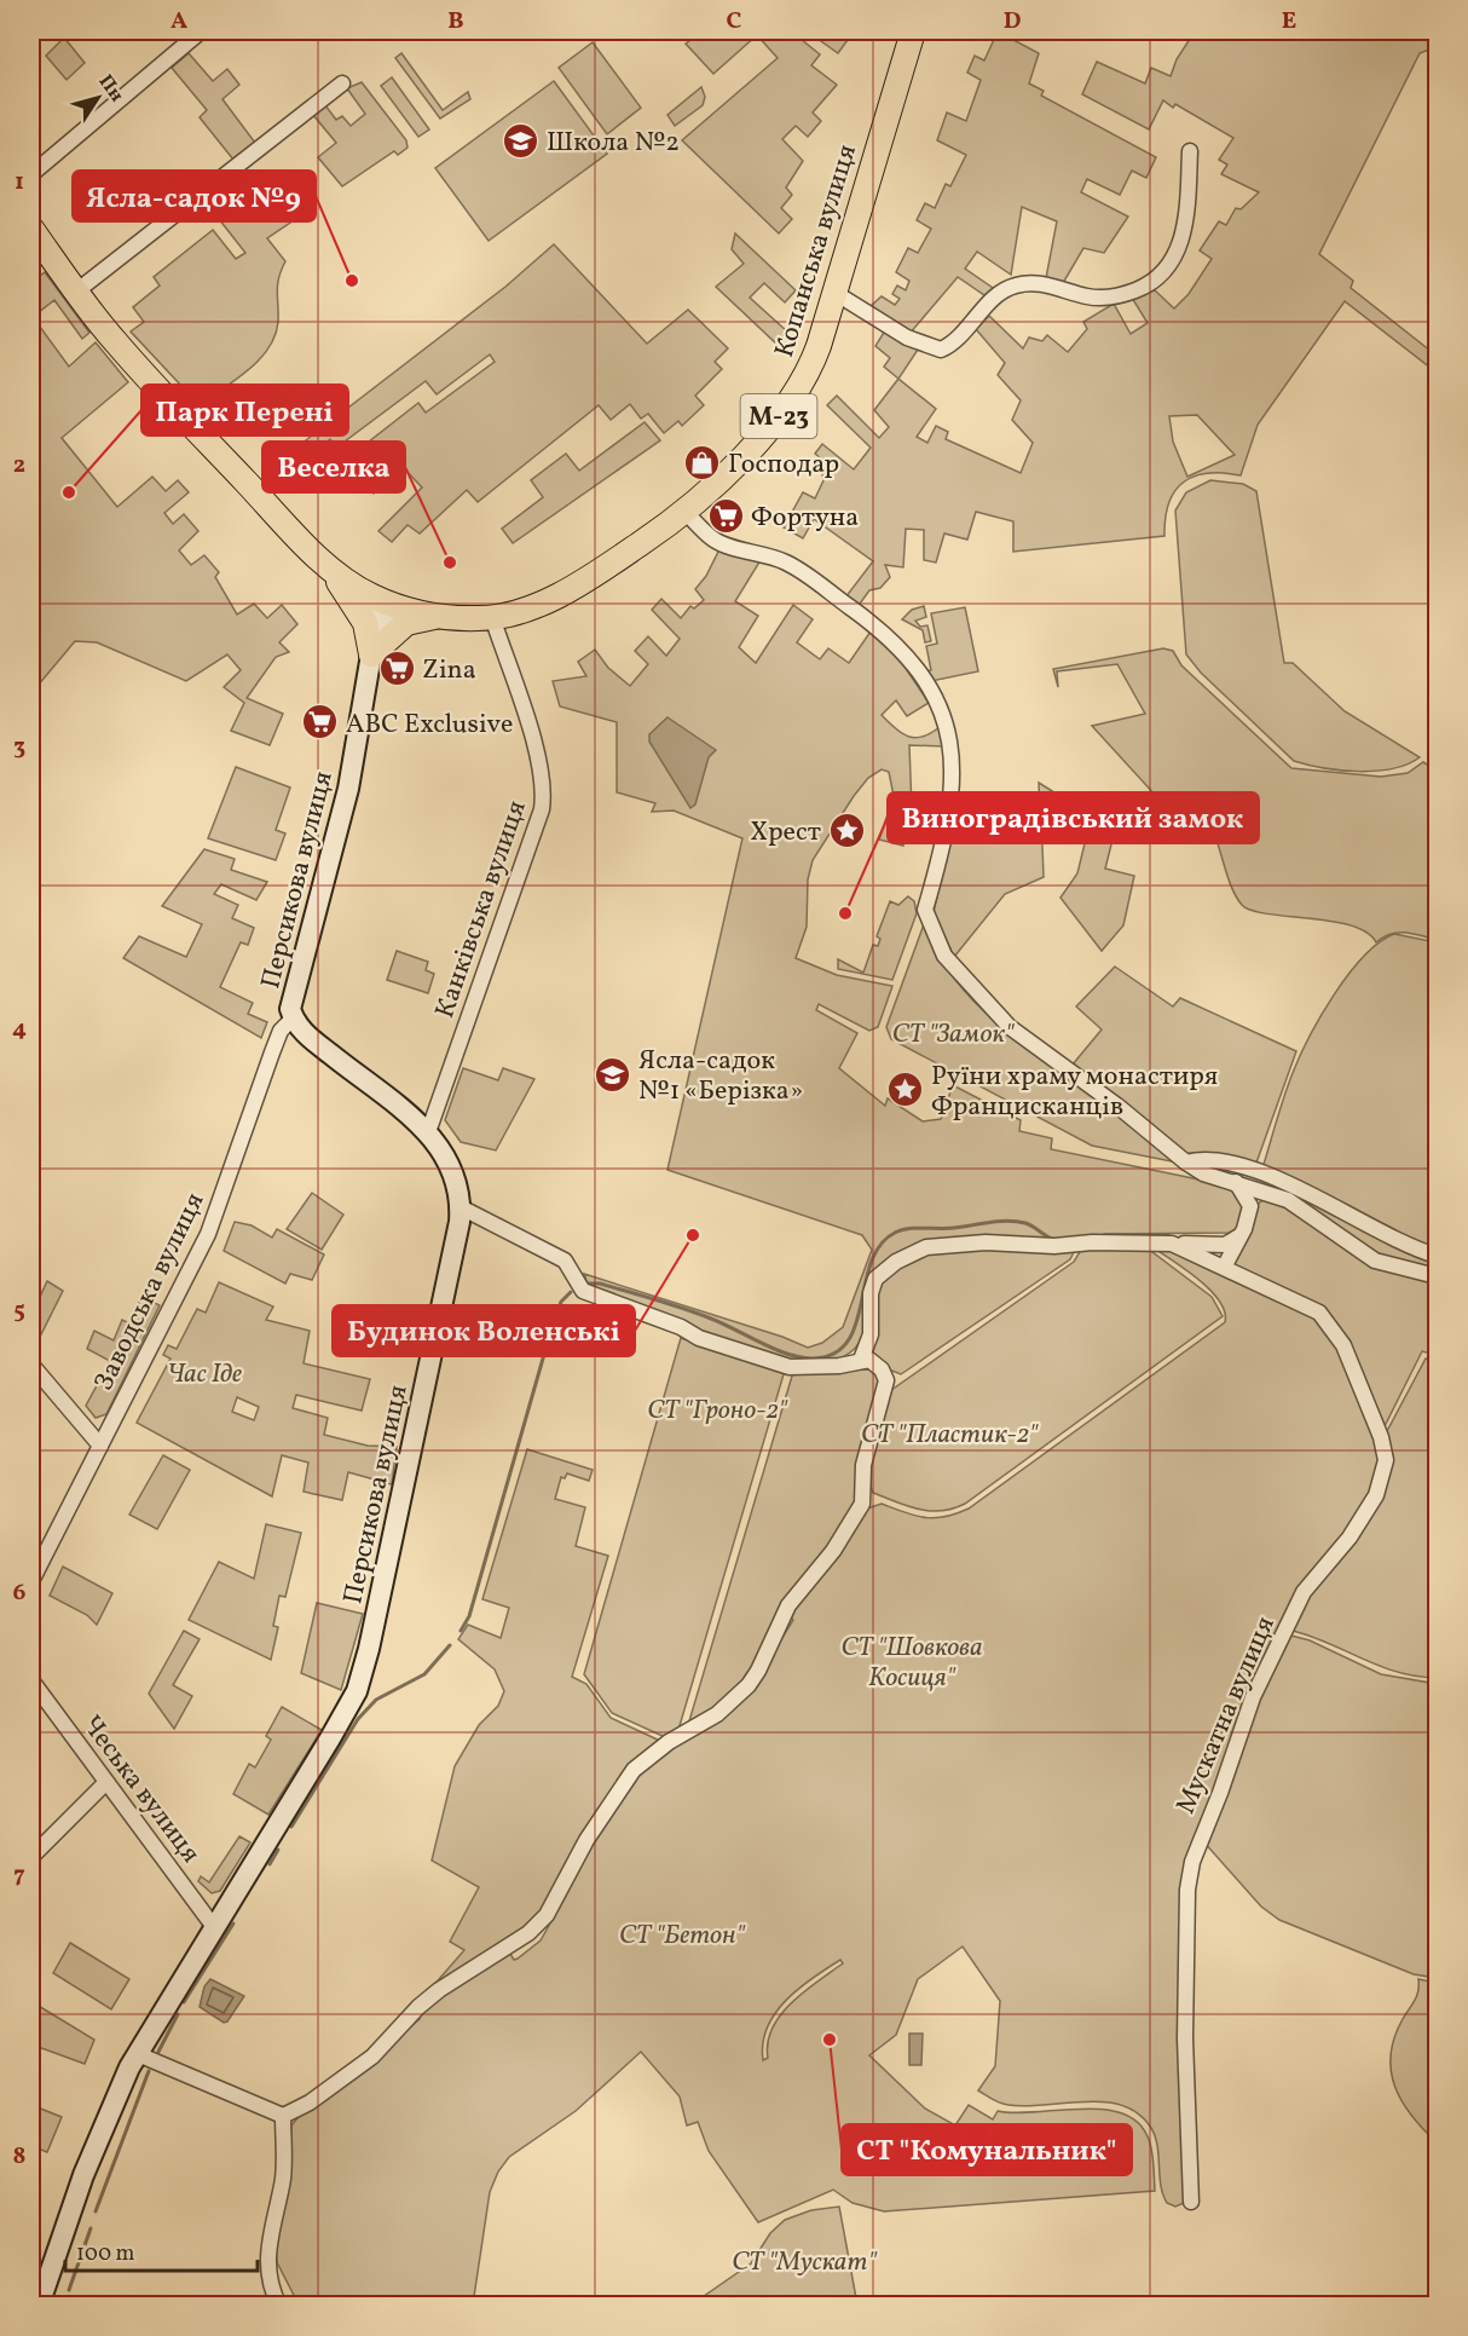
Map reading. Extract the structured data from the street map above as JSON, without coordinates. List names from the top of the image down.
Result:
{
  "streets": {
    "highway": ["Копанська вулиця", "М-23"],
    "main road": ["Персикова вулиця"],
    "street": [
      "Канківська вулиця",
      "Заводська вулиця",
      "Мускатна вулиця",
      "Чеська вулиця"
    ]
  },
  "crossings": [
    ["Копанська вулиця", "Персикова вулиця"],
    ["Копанська вулиця", "Канківська вулиця"],
    ["Персикова вулиця", "Канківська вулиця"],
    ["Персикова вулиця", "Заводська вулиця"],
    ["Персикова вулиця", "Чеська вулиця"]
  ],
  "parks": [
    "СТ \"Замок\"",
    "Час Іде",
    "СТ \"Гроно-2\"",
    "СТ \"Пластик-2\"",
    "СТ \"Шовкова Косиця\"",
    "СТ \"Бетон\"",
    "СТ \"Мускат\""
  ],
  "places": {
    "school or university": ["Школа №2", "Ясла-садок №1 «Берізка»"],
    "other": [
      "Ясла-садок №9",
      "Парк Перені",
      "Веселка",
      "Виноградівський замок",
      "Будинок Воленські",
      "СТ \"Комунальник\""
    ],
    "shop": ["Господар"],
    "supermarket": ["Фортуна", "Zina", "ABC Exclusive"],
    "place": ["Хрест", "Руїни храму монастиря Францисканців"]
  },
  "scale_bar": "100 m",
  "north": "top right",
  "grid": {
    "columns": [
      "A",
      "B",
      "C",
      "D",
      "E"
    ],
    "rows": [
      "1",
      "2",
      "3",
      "4",
      "5",
      "6",
      "7",
      "8"
    ]
  }
}
